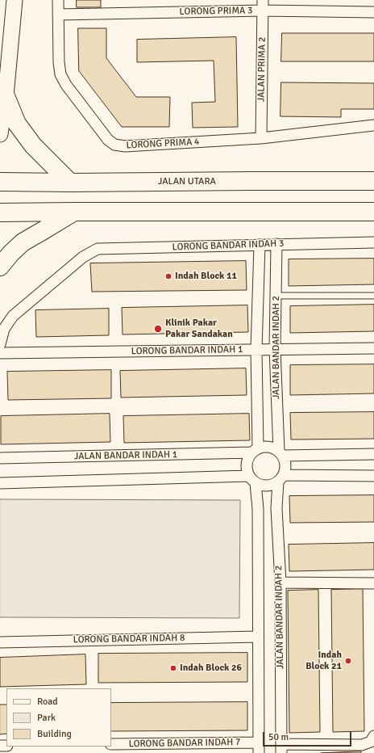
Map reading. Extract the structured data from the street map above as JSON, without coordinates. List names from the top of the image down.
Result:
{
  "streets": {
    "highway": ["JALAN UTARA"],
    "street": [
      "LORONG PRIMA 3",
      "JALAN PRIMA 2",
      "LORONG PRIMA 4",
      "LORONG BANDAR INDAH 3",
      "JALAN BANDAR INDAH 2",
      "LORONG BANDAR INDAH 1",
      "JALAN BANDAR INDAH 1",
      "LORONG BANDAR INDAH 8",
      "LORONG BANDAR INDAH 7"
    ]
  },
  "crossings": [
    ["LORONG PRIMA 3", "JALAN PRIMA 2"],
    ["LORONG PRIMA 3", "LORONG PRIMA 4"],
    ["JALAN PRIMA 2", "LORONG PRIMA 4"],
    ["LORONG BANDAR INDAH 3", "JALAN BANDAR INDAH 2"],
    ["JALAN BANDAR INDAH 2", "LORONG BANDAR INDAH 1"],
    ["JALAN BANDAR INDAH 2", "JALAN BANDAR INDAH 1"]
  ],
  "places": [
    "Indah Block 11",
    "Klinik Pakar Pakar Sandakan",
    "Indah Block 21",
    "Indah Block 26"
  ],
  "legend": ["Road", "Park", "Building"],
  "scale_bar": "50 m"
}
